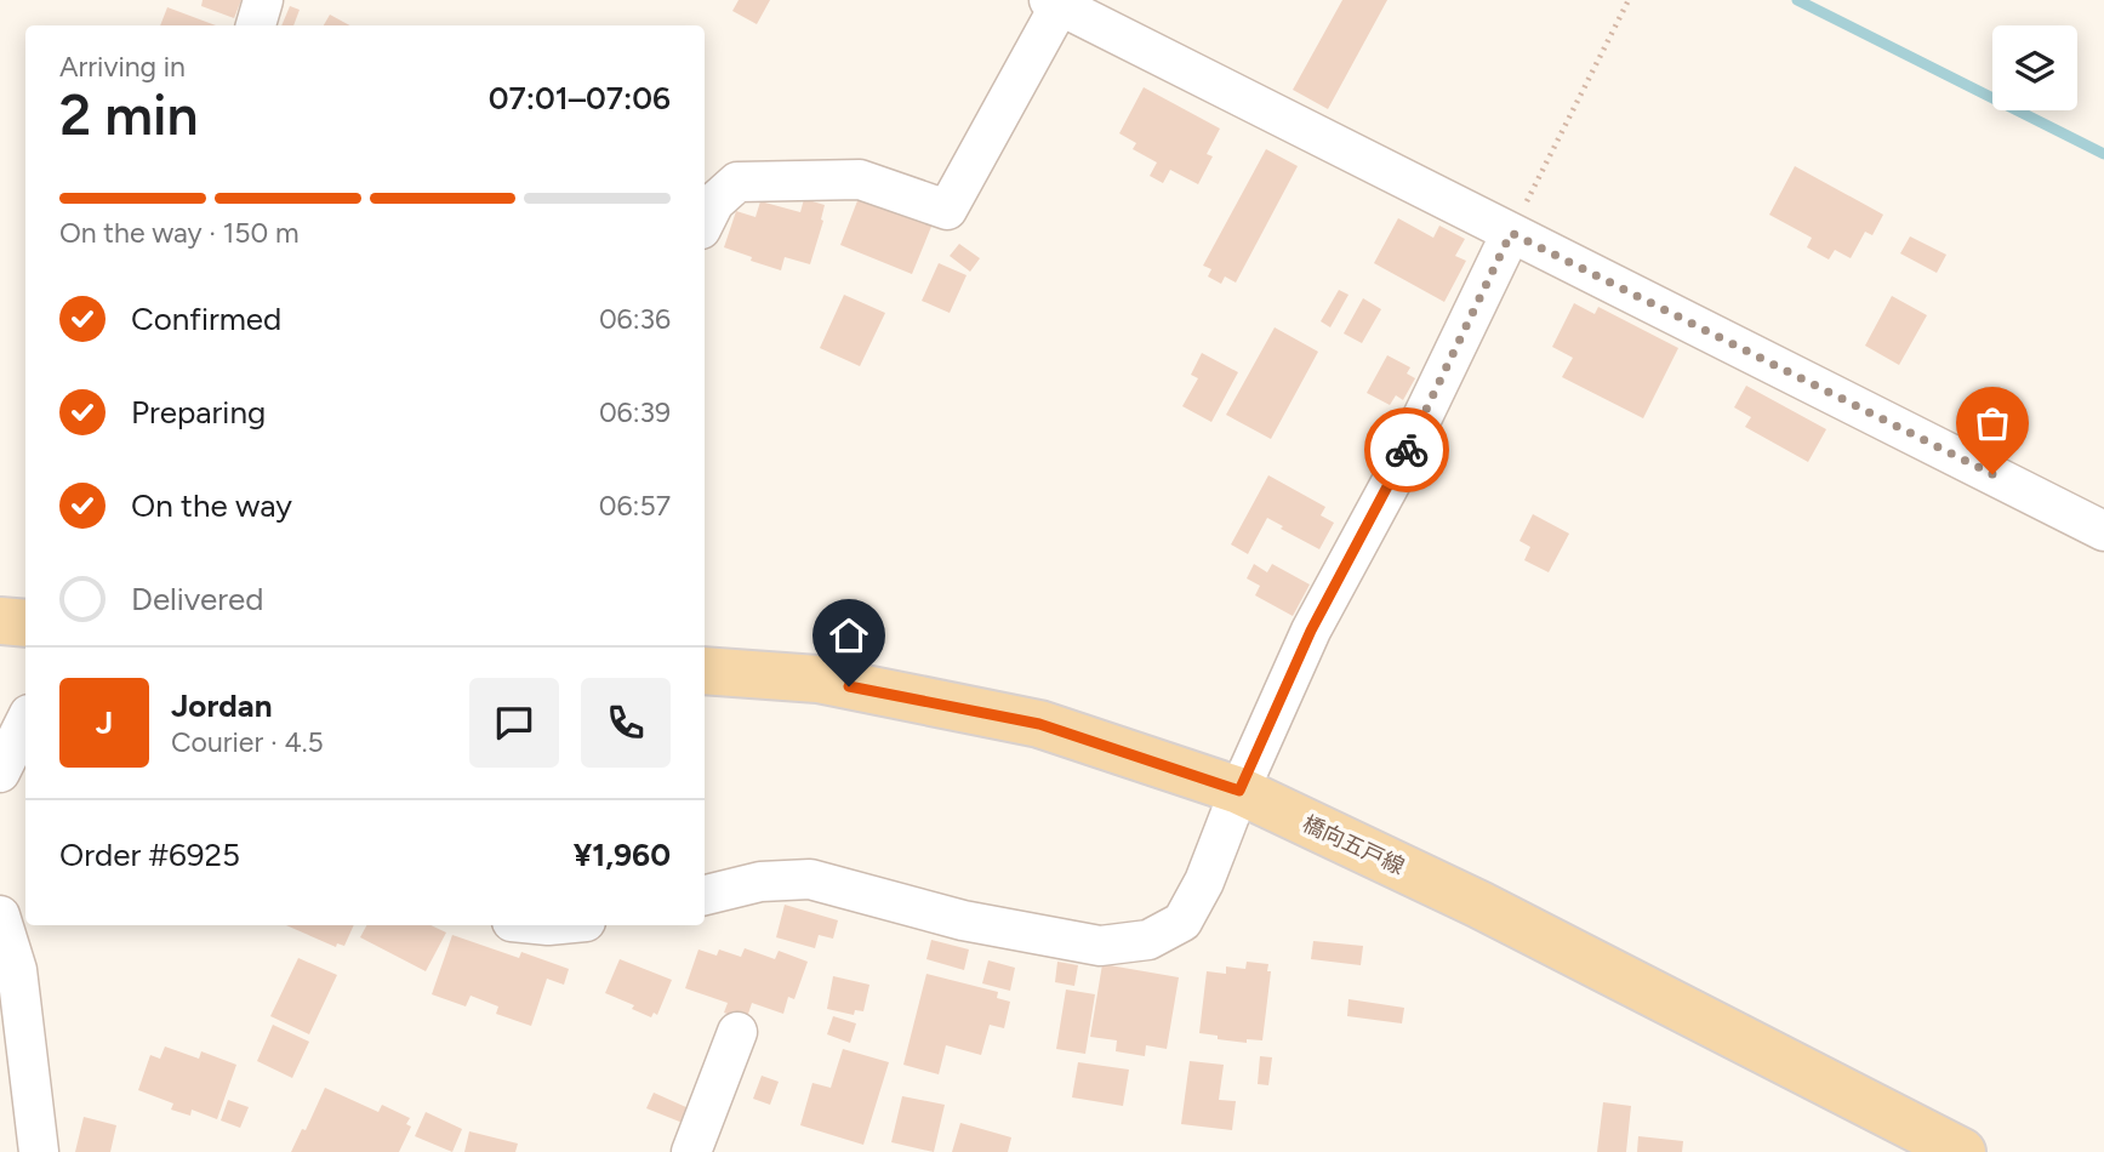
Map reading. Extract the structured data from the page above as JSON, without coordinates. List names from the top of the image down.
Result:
{
  "streets": {
    "main road": ["橋向五戸線"]
  },
  "page": {
    "heading": ["2 min", "Arriving in", "07:01–07:06"],
    "panel": [
      "Jordan",
      "Courier · 4.5",
      "Order #6925",
      "¥1,960"
    ],
    "bar": "On the way · 150 m",
    "list": [
      ["Confirmed", "06:36"],
      ["Preparing", "06:39"],
      ["On the way", "06:57"],
      "Delivered"
    ],
    "round": "J"
  }
}
